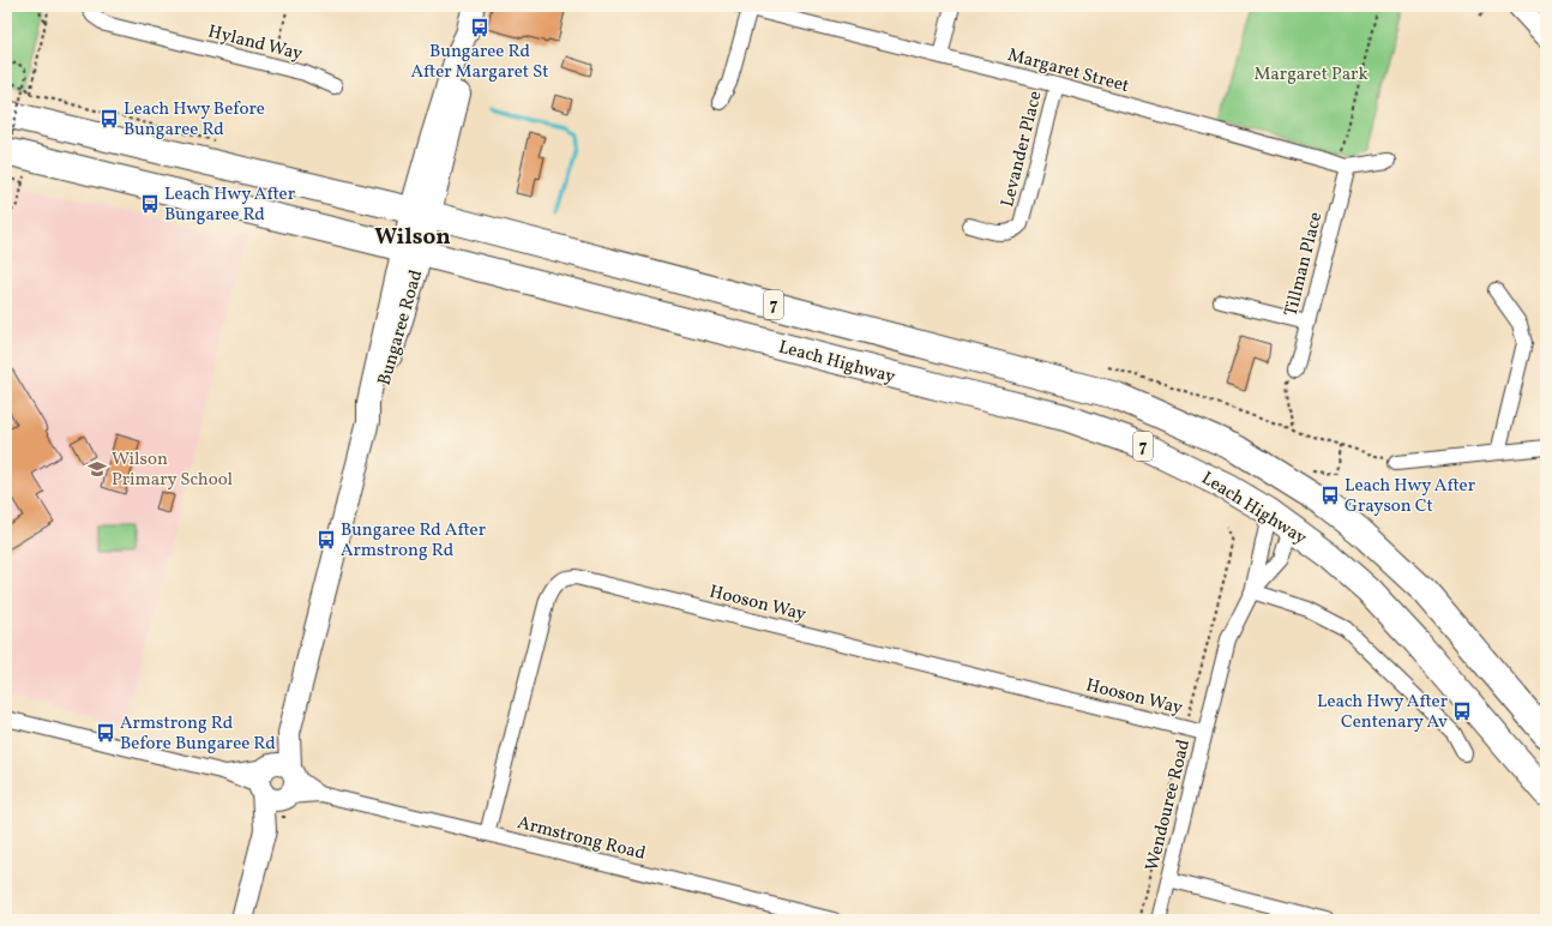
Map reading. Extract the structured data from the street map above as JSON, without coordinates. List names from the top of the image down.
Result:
{
  "streets": {
    "highway": ["7", "Leach Highway"],
    "street": [
      "Hyland Way",
      "Margaret Street",
      "Levander Place",
      "Tillman Place",
      "Bungaree Road",
      "Hooson Way",
      "Wendouree Road",
      "Armstrong Road"
    ]
  },
  "crossings": [
    ["Margaret Street", "Levander Place"],
    ["Margaret Street", "Tillman Place"],
    ["7", "Bungaree Road"],
    ["Bungaree Road", "Leach Highway"],
    ["Bungaree Road", "Armstrong Road"],
    ["Leach Highway", "Wendouree Road"],
    ["Hooson Way", "Wendouree Road"],
    ["Hooson Way", "Armstrong Road"]
  ],
  "districts": ["Wilson"],
  "parks": ["Margaret Park"],
  "places": {
    "bus stop": [
      "Bungaree Rd After Margaret St",
      "Leach Hwy Before Bungaree Rd",
      "Leach Hwy After Bungaree Rd",
      "Leach Hwy After Grayson Ct",
      "Bungaree Rd After Armstrong Rd",
      "Leach Hwy After Centenary Av",
      "Armstrong Rd Before Bungaree Rd"
    ],
    "school or university": ["Wilson Primary School"]
  }
}
